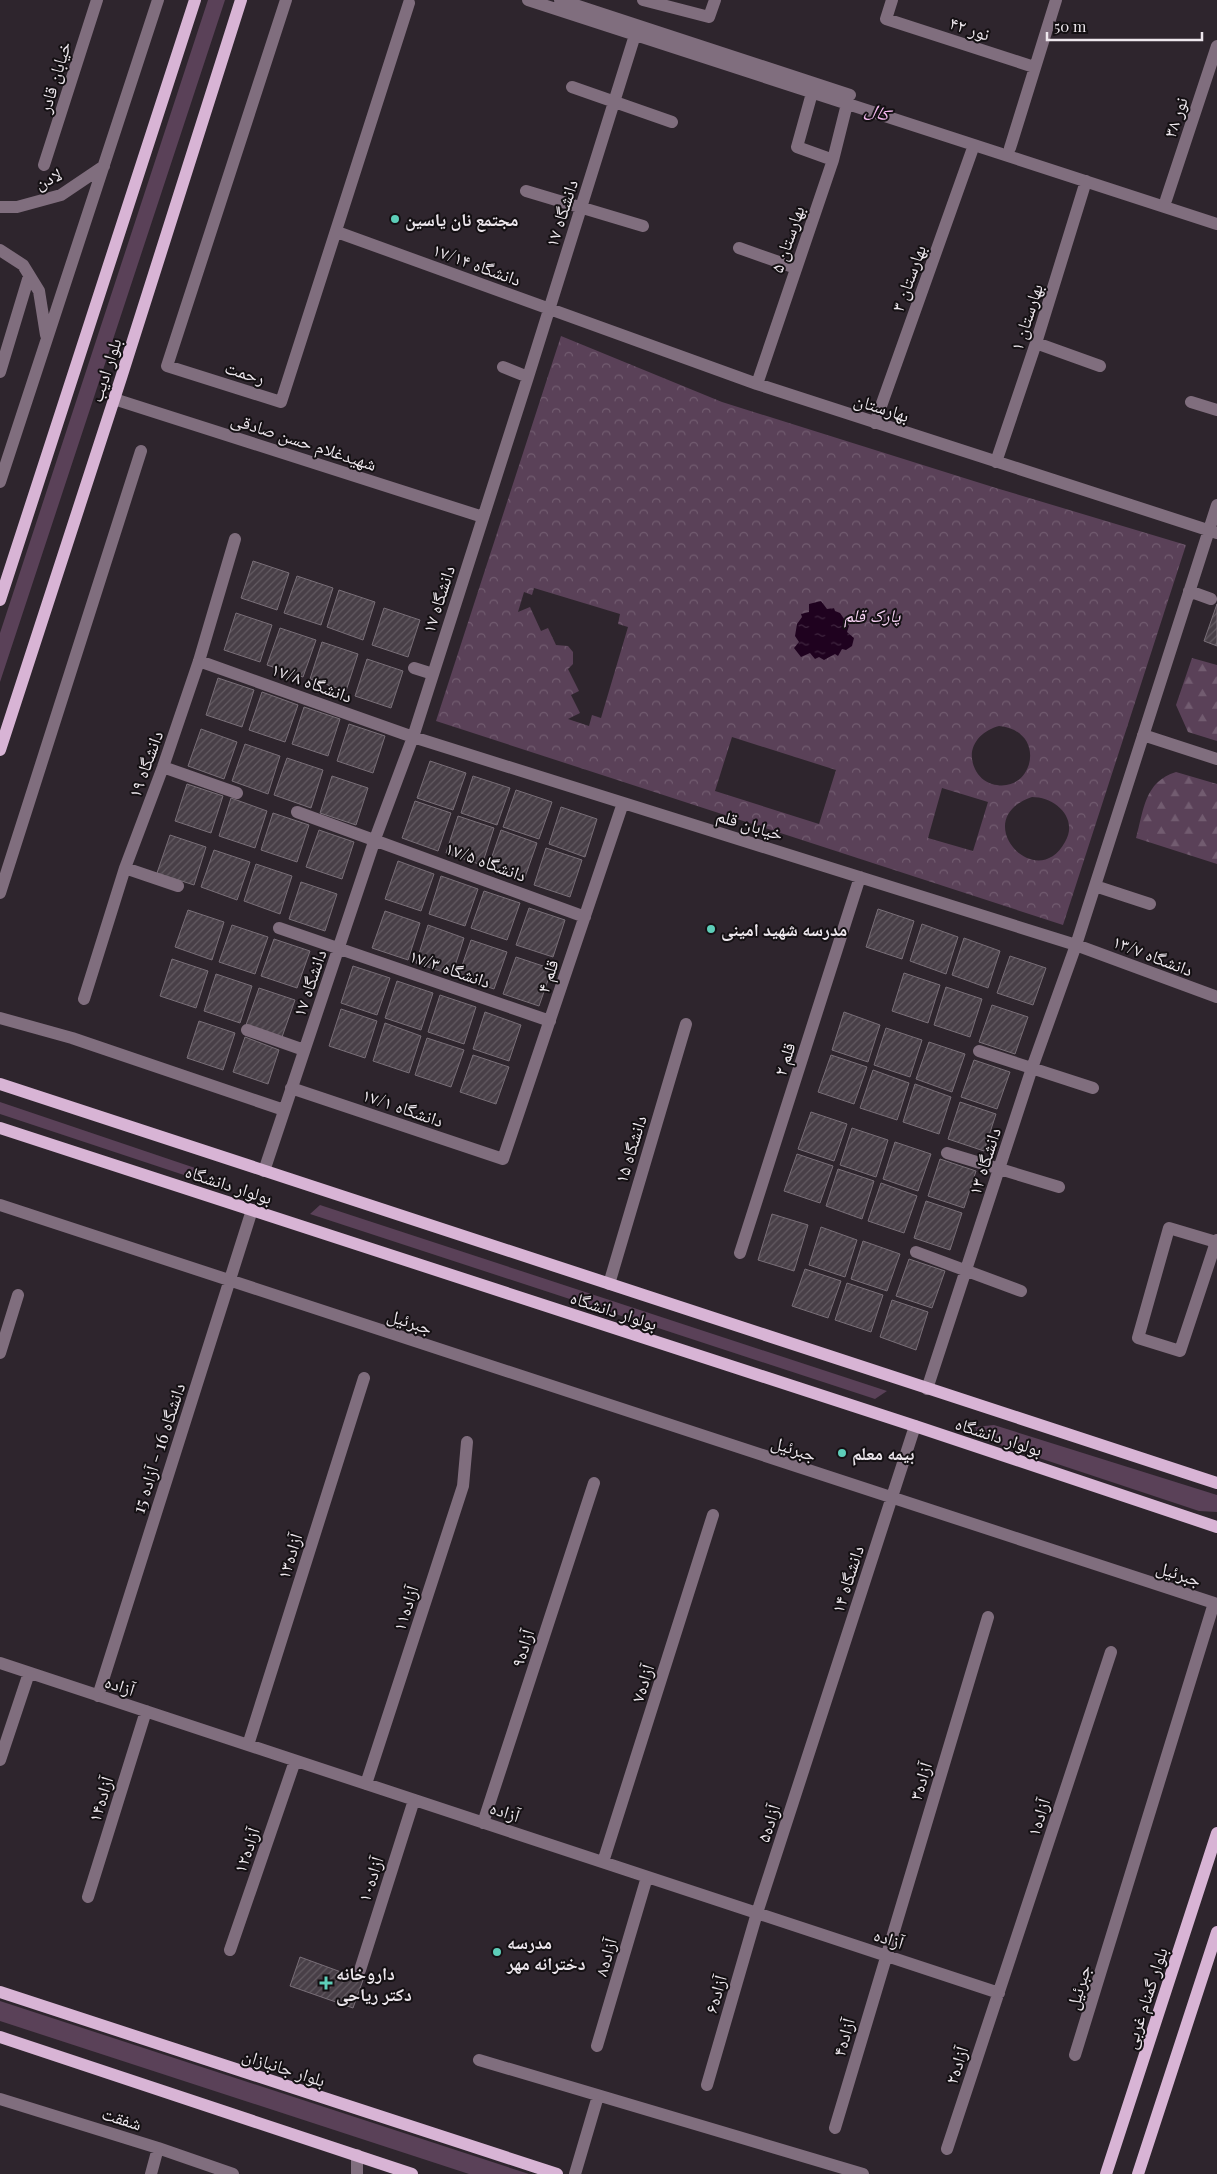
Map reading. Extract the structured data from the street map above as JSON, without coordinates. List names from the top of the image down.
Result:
{
  "streets": {
    "main road": [
      "بلوار ادیب",
      "بولوار دانشگاه",
      "بلوار گمنام غربی",
      "بلوار جانبازان"
    ],
    "street": [
      "نور ۴۲",
      "خیابان قادر",
      "نور ۳۸",
      "لادن",
      "دانشگاه ۱۷",
      "بهارستان ۵",
      "دانشگاه ۱۷/۱۴",
      "بهارستان ۳",
      "بهارستان ۱",
      "رحمت",
      "بهارستان",
      "شهیدغلام حسن صادقی",
      "دانشگاه ۱۷/۸",
      "دانشگاه ۱۹",
      "خیابان قلم",
      "دانشگاه ۱۷/۵",
      "دانشگاه ۱۳/۷",
      "دانشگاه ۱۷/۳",
      "قلم ۴",
      "قلم ۲",
      "دانشگاه ۱۷/۱",
      "دانشگاه ۱۵",
      "دانشگاه ۱۳",
      "جبرئیل",
      "دانشگاه 16 - آزاده 15",
      "آزاده۱۳",
      "دانشگاه ۱۴",
      "آزاده۱۱",
      "آزاده۹",
      "آزاده۷",
      "آزاده",
      "آزاده۳",
      "آزاده۱۴",
      "آزاده۱",
      "آزاده۵",
      "آزاده۱۲",
      "آزاده۱۰",
      "آزاده۸",
      "آزاده۶",
      "آزاده۴",
      "آزاده۲",
      "شفقت"
    ]
  },
  "crossings": [
    ["دانشگاه ۱۷", "دانشگاه ۱۷/۱۴"],
    ["دانشگاه ۱۷", "بهارستان"],
    ["دانشگاه ۱۷", "شهیدغلام حسن صادقی"],
    ["دانشگاه ۱۷", "دانشگاه ۱۷/۸"],
    ["دانشگاه ۱۷", "خیابان قلم"],
    ["دانشگاه ۱۷", "دانشگاه ۱۷/۵"],
    ["دانشگاه ۱۷", "دانشگاه ۱۷/۳"],
    ["دانشگاه ۱۷", "دانشگاه ۱۷/۱"],
    ["دانشگاه ۱۷", "بولوار دانشگاه"],
    ["بهارستان ۵", "بهارستان"],
    ["دانشگاه ۱۷/۱۴", "رحمت"],
    ["دانشگاه ۱۷/۱۴", "بهارستان"],
    ["بهارستان ۳", "بهارستان"],
    ["بهارستان ۱", "بهارستان"],
    ["بلوار ادیب", "شهیدغلام حسن صادقی"],
    ["بهارستان", "دانشگاه ۱۳"],
    ["دانشگاه ۱۷/۸", "دانشگاه ۱۹"],
    ["دانشگاه ۱۷/۸", "خیابان قلم"],
    ["خیابان قلم", "دانشگاه ۱۳/۷"],
    ["خیابان قلم", "قلم ۴"],
    ["خیابان قلم", "قلم ۲"],
    ["خیابان قلم", "دانشگاه ۱۳"],
    ["دانشگاه ۱۷/۵", "قلم ۴"],
    ["دانشگاه ۱۳/۷", "دانشگاه ۱۳"],
    ["دانشگاه ۱۷/۳", "قلم ۴"],
    ["قلم ۴", "دانشگاه ۱۷/۱"],
    ["دانشگاه ۱۵", "بولوار دانشگاه"],
    ["دانشگاه ۱۳", "بولوار دانشگاه"],
    ["بولوار دانشگاه", "دانشگاه 16 - آزاده 15"],
    ["بولوار دانشگاه", "دانشگاه ۱۴"],
    ["جبرئیل", "دانشگاه 16 - آزاده 15"],
    ["جبرئیل", "دانشگاه ۱۴"],
    ["دانشگاه 16 - آزاده 15", "آزاده"],
    ["آزاده۱۳", "آزاده"],
    ["دانشگاه ۱۴", "آزاده۵"],
    ["آزاده۱۱", "آزاده"],
    ["آزاده۹", "آزاده"],
    ["آزاده۷", "آزاده"],
    ["آزاده", "آزاده۳"],
    ["آزاده", "آزاده۱۴"],
    ["آزاده", "آزاده۱"],
    ["آزاده", "آزاده۵"],
    ["آزاده", "آزاده۱۲"],
    ["آزاده", "آزاده۱۰"],
    ["آزاده", "آزاده۸"],
    ["آزاده", "آزاده۶"],
    ["آزاده", "آزاده۴"],
    ["آزاده", "آزاده۲"],
    ["آزاده۳", "آزاده۴"],
    ["آزاده۱", "آزاده۲"],
    ["آزاده۵", "آزاده۶"]
  ],
  "water": ["کال"],
  "parks": ["پارک قلم"],
  "places": {
    "other": [
      "مجتمع نان یاسین",
      "مدرسه شهید امینی",
      "بیمه معلم",
      "مدرسه دخترانه مهر"
    ],
    "health": ["داروخانه دکتر ریاحی"]
  },
  "scale_bar": "50 m"
}
